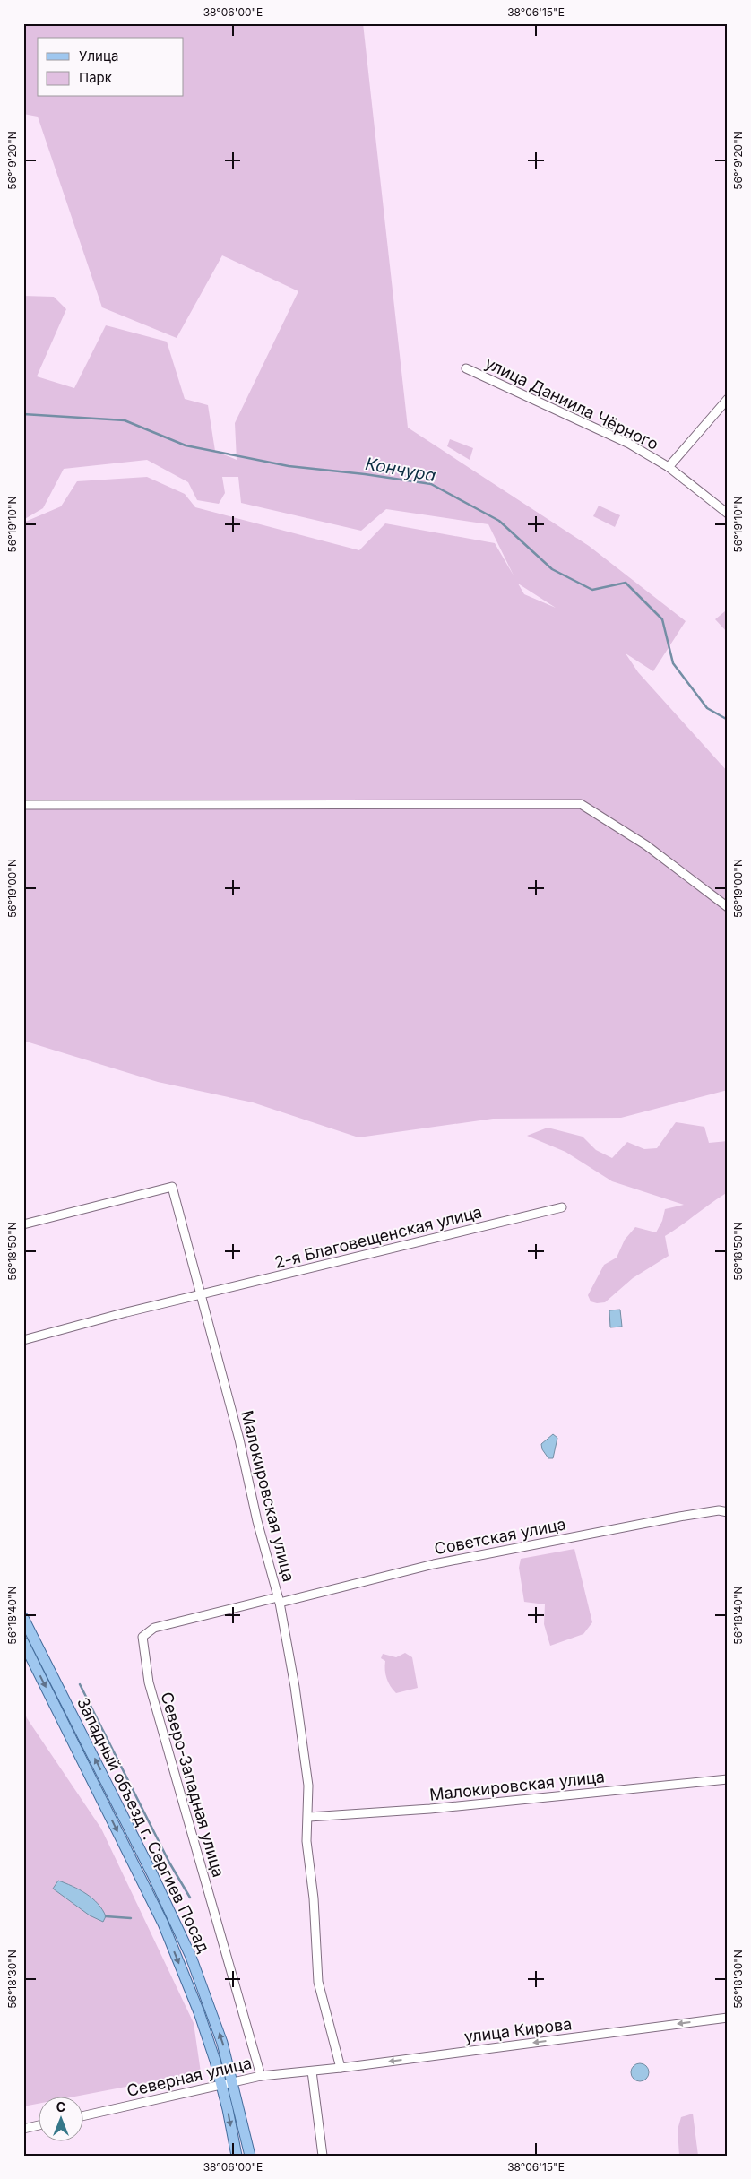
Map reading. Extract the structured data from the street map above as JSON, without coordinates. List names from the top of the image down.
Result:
{
  "streets": {
    "main road": ["Западный объезд г. Сергиев Посад"],
    "street": [
      "улица Даниила Чёрного",
      "2-я Благовещенская улица",
      "Малокировская улица",
      "Советская улица",
      "Северо-Западная улица",
      "улица Кирова",
      "Северная улица"
    ]
  },
  "crossings": [
    ["2-я Благовещенская улица", "Малокировская улица"],
    ["Малокировская улица", "Советская улица"],
    ["Малокировская улица", "Северо-Западная улица"],
    ["Малокировская улица", "улица Кирова"],
    ["Советская улица", "Северо-Западная улица"],
    ["Северо-Западная улица", "Северная улица"],
    ["Западный объезд г. Сергиев Посад", "Северная улица"],
    ["улица Кирова", "Северная улица"]
  ],
  "one_way": ["улица Кирова"],
  "water": ["Кончура"],
  "legend": ["Улица", "Парк"],
  "north": "top",
  "coordinates": [
    "38°06'00\"E",
    "38°06'15\"E",
    "56°19'20\"N",
    "56°19'10\"N",
    "56°19'00\"N",
    "56°18'50\"N",
    "56°18'40\"N",
    "56°18'30\"N"
  ]
}
